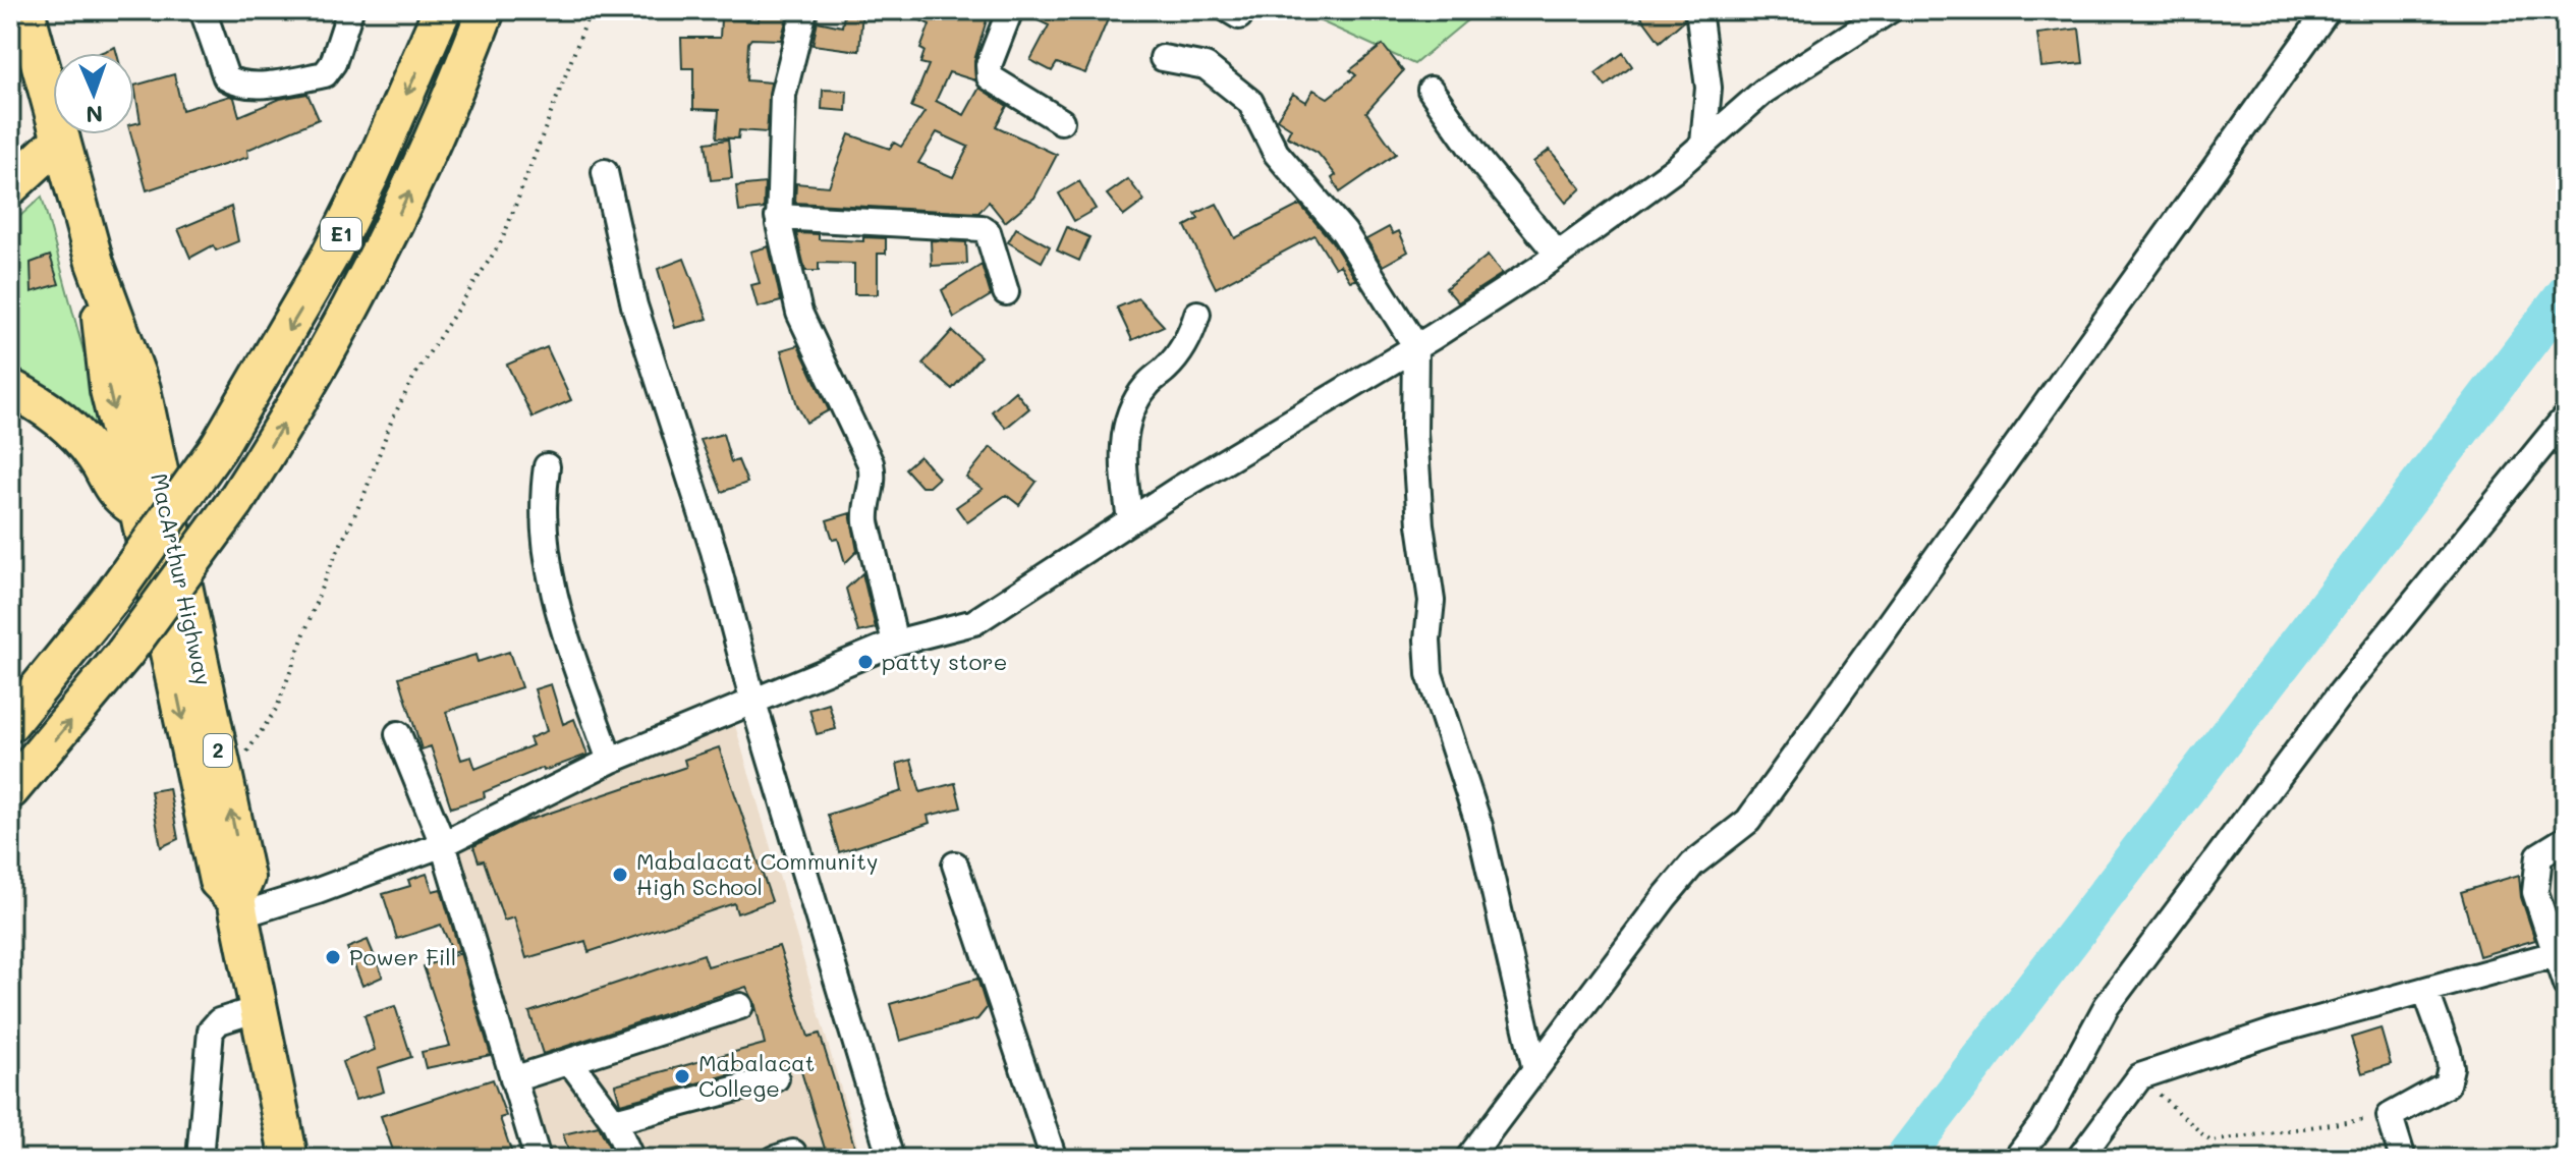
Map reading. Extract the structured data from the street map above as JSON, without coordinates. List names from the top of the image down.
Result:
{
  "streets": {
    "highway": ["E1", "MacArthur Highway", "2"]
  },
  "places": [
    "patty store",
    "Mabalacat Community High School",
    "Power Fill",
    "Mabalacat College"
  ],
  "north": "bottom"
}
